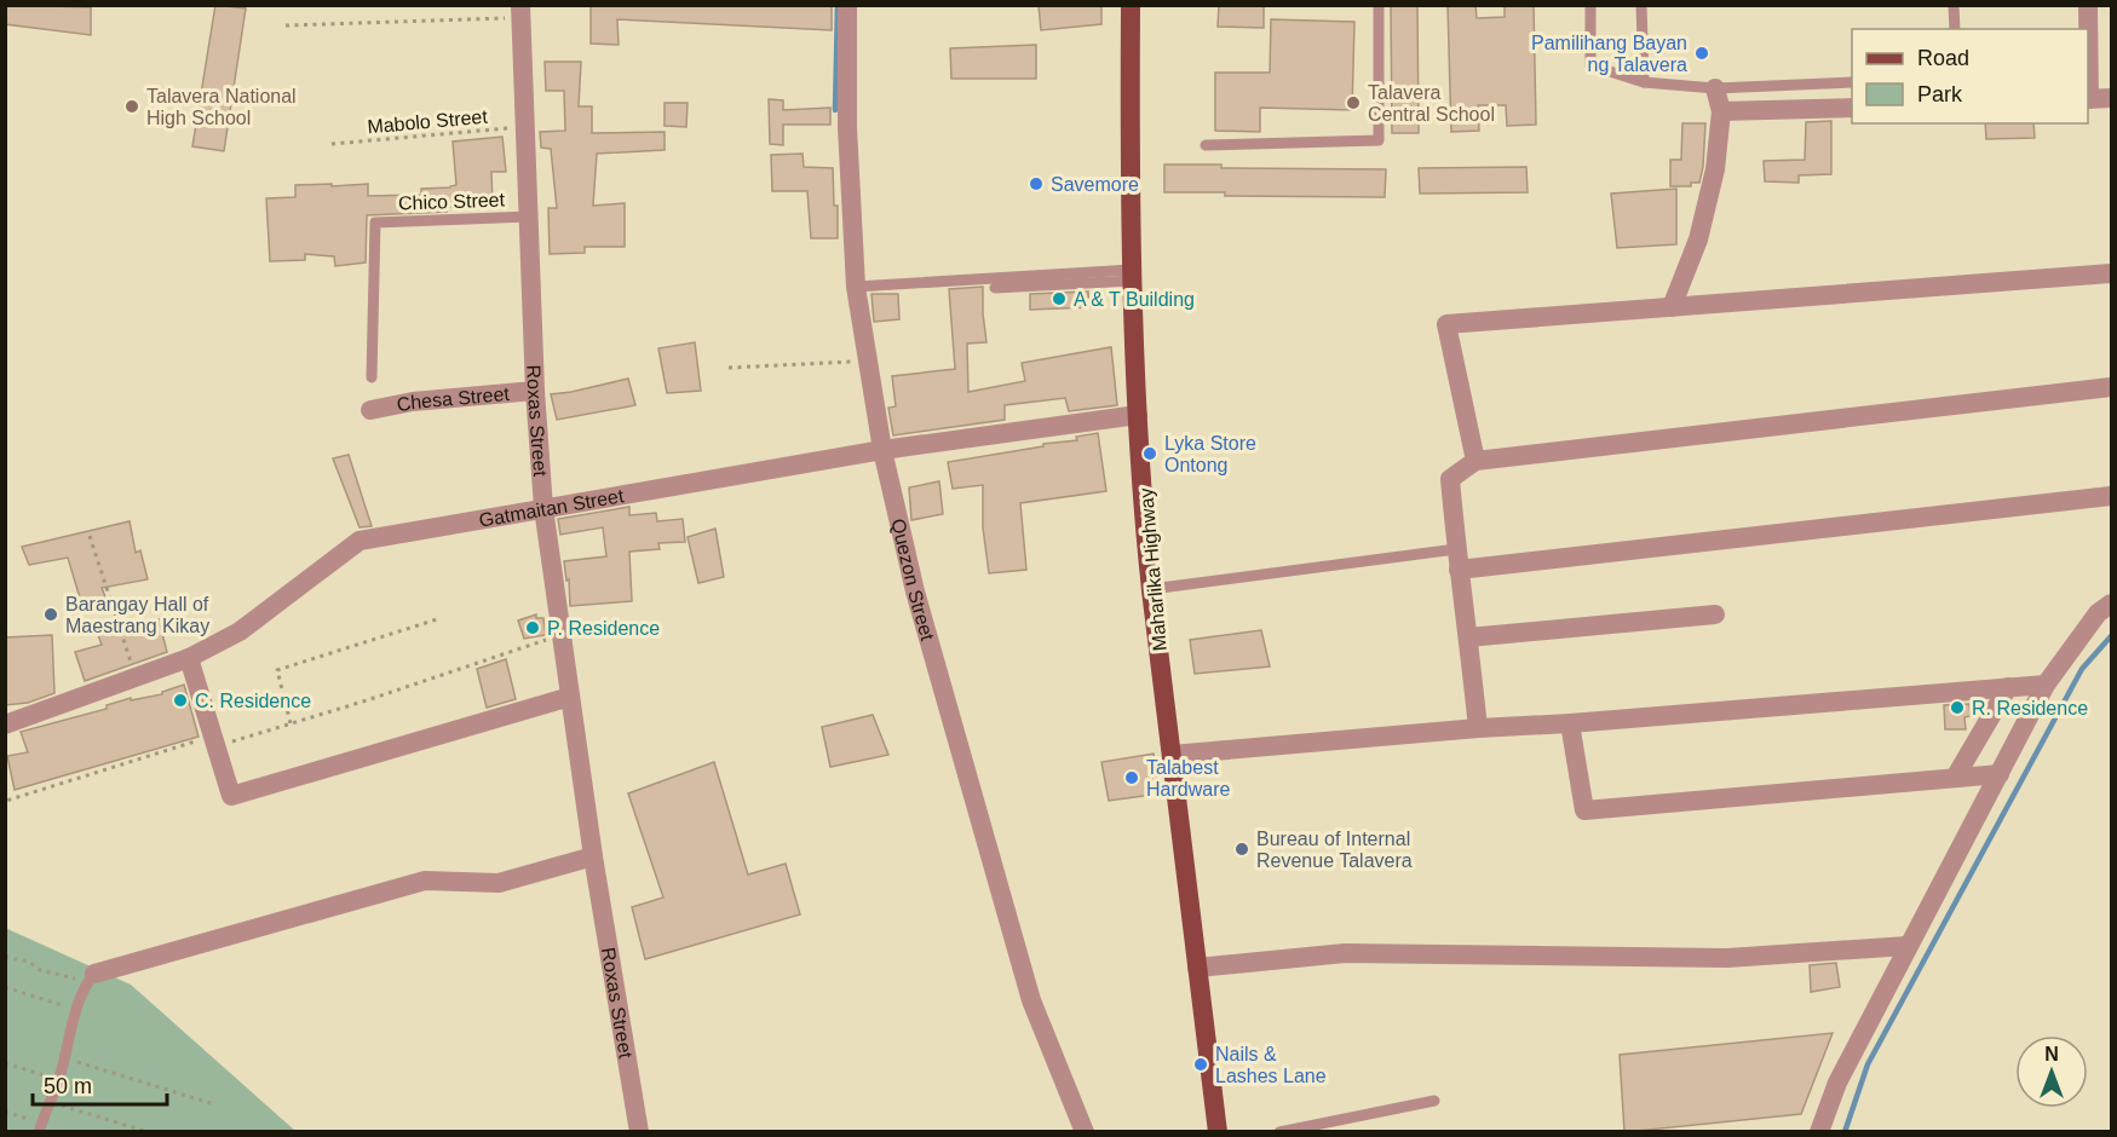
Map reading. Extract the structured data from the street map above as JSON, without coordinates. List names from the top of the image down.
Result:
{
  "streets": {
    "main road": ["Maharlika Highway"],
    "street": [
      "Chesa Street",
      "Roxas Street",
      "Gatmaitan Street",
      "Quezon Street"
    ],
    "lane": ["Chico Street"],
    "path": ["Mabolo Street"]
  },
  "crossings": [
    ["Mabolo Street", "Roxas Street"],
    ["Chico Street", "Roxas Street"],
    ["Chesa Street", "Roxas Street"],
    ["Roxas Street", "Gatmaitan Street"],
    ["Gatmaitan Street", "Maharlika Highway"],
    ["Gatmaitan Street", "Quezon Street"]
  ],
  "places": [
    "Pamilihang Bayan ng Talavera",
    "Talavera Central School",
    "Talavera National High School",
    "Savemore",
    "A & T Building",
    "Lyka Store Ontong",
    "Barangay Hall of Maestrang Kikay",
    "P. Residence",
    "C. Residence",
    "R. Residence",
    "Talabest Hardware",
    "Bureau of Internal Revenue Talavera",
    "Nails & Lashes Lane"
  ],
  "legend": ["Road", "Park"],
  "scale_bar": "50 m",
  "north": "top"
}
